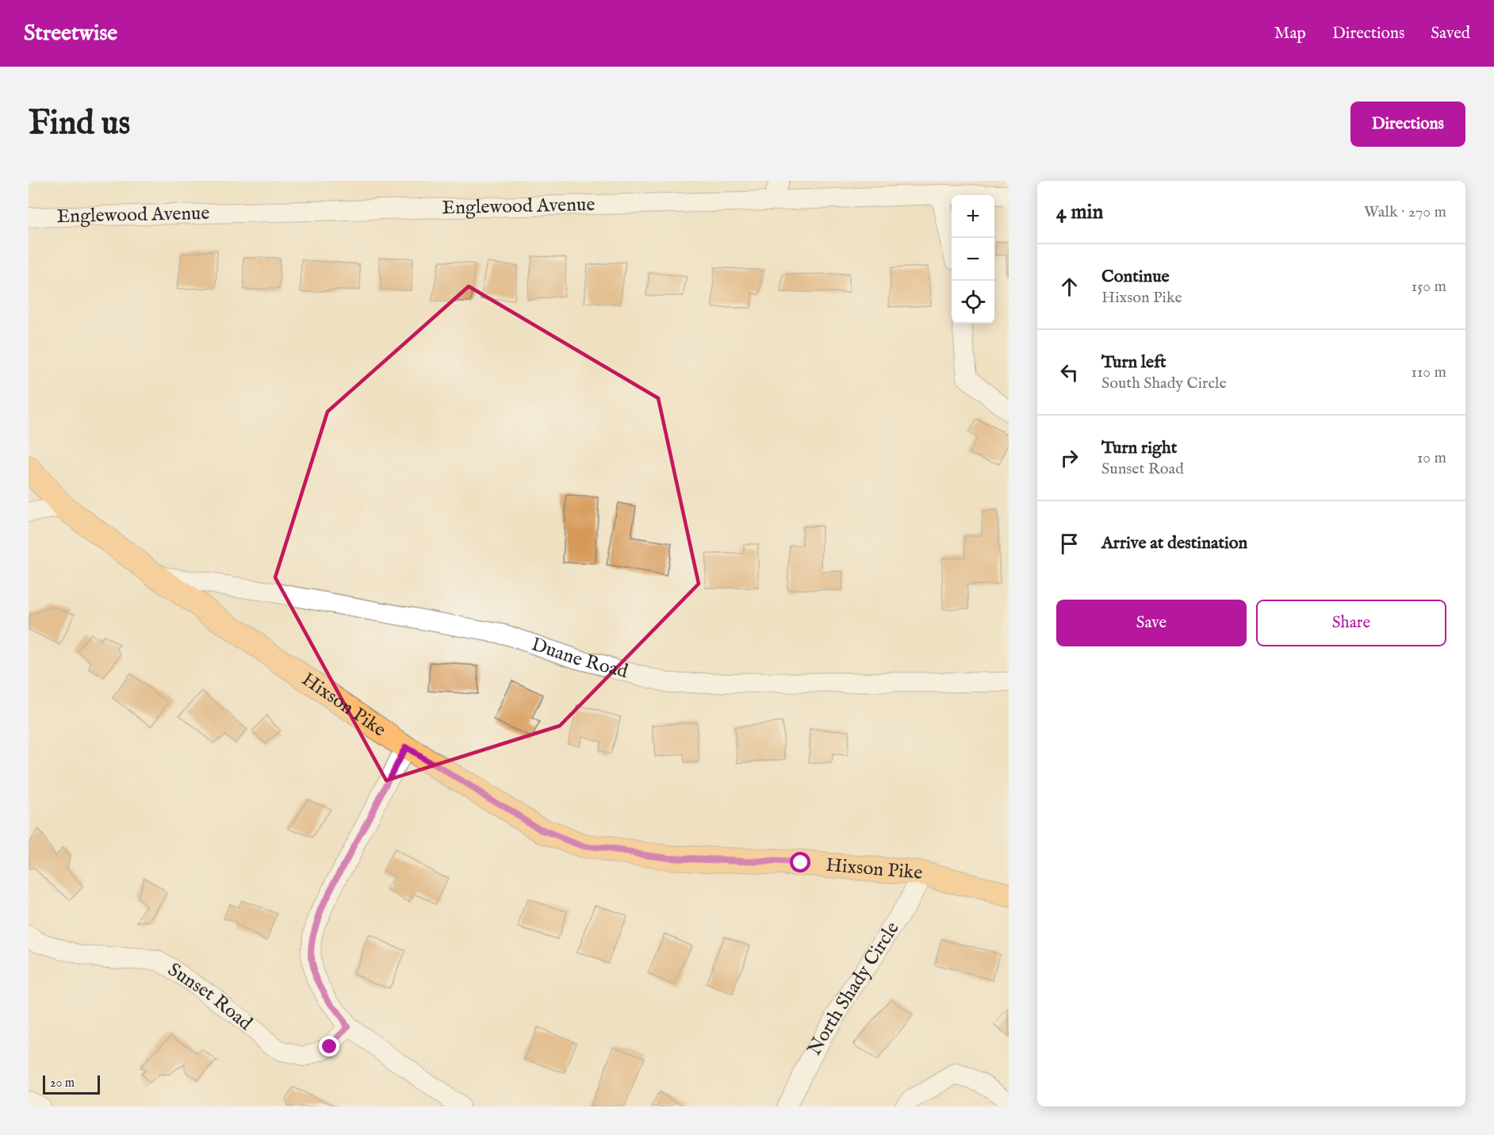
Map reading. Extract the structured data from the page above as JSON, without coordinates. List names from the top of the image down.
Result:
{
  "streets": {
    "main road": ["Hixson Pike"],
    "street": [
      "Englewood Avenue",
      "Duane Road",
      "North Shady Circle",
      "Sunset Road"
    ]
  },
  "crossings": [
    ["Duane Road", "Hixson Pike"],
    ["Hixson Pike", "North Shady Circle"]
  ],
  "scale_bar": "20 m",
  "page": {
    "header": "Streetwise",
    "nav": ["Map", "Directions", "Saved"],
    "buttons": [
      "Directions",
      ["Save", "Share"]
    ],
    "title": "Find us",
    "heading": ["4 min", "Walk · 270 m"],
    "map_buttons": ["+", "−"],
    "list": [
      ["Continue", "Hixson Pike", "150 m"],
      ["Turn left", "South Shady Circle", "110 m"],
      ["Turn right", "Sunset Road", "10 m"],
      "Arrive at destination"
    ],
    "scale": "20 m"
  }
}
